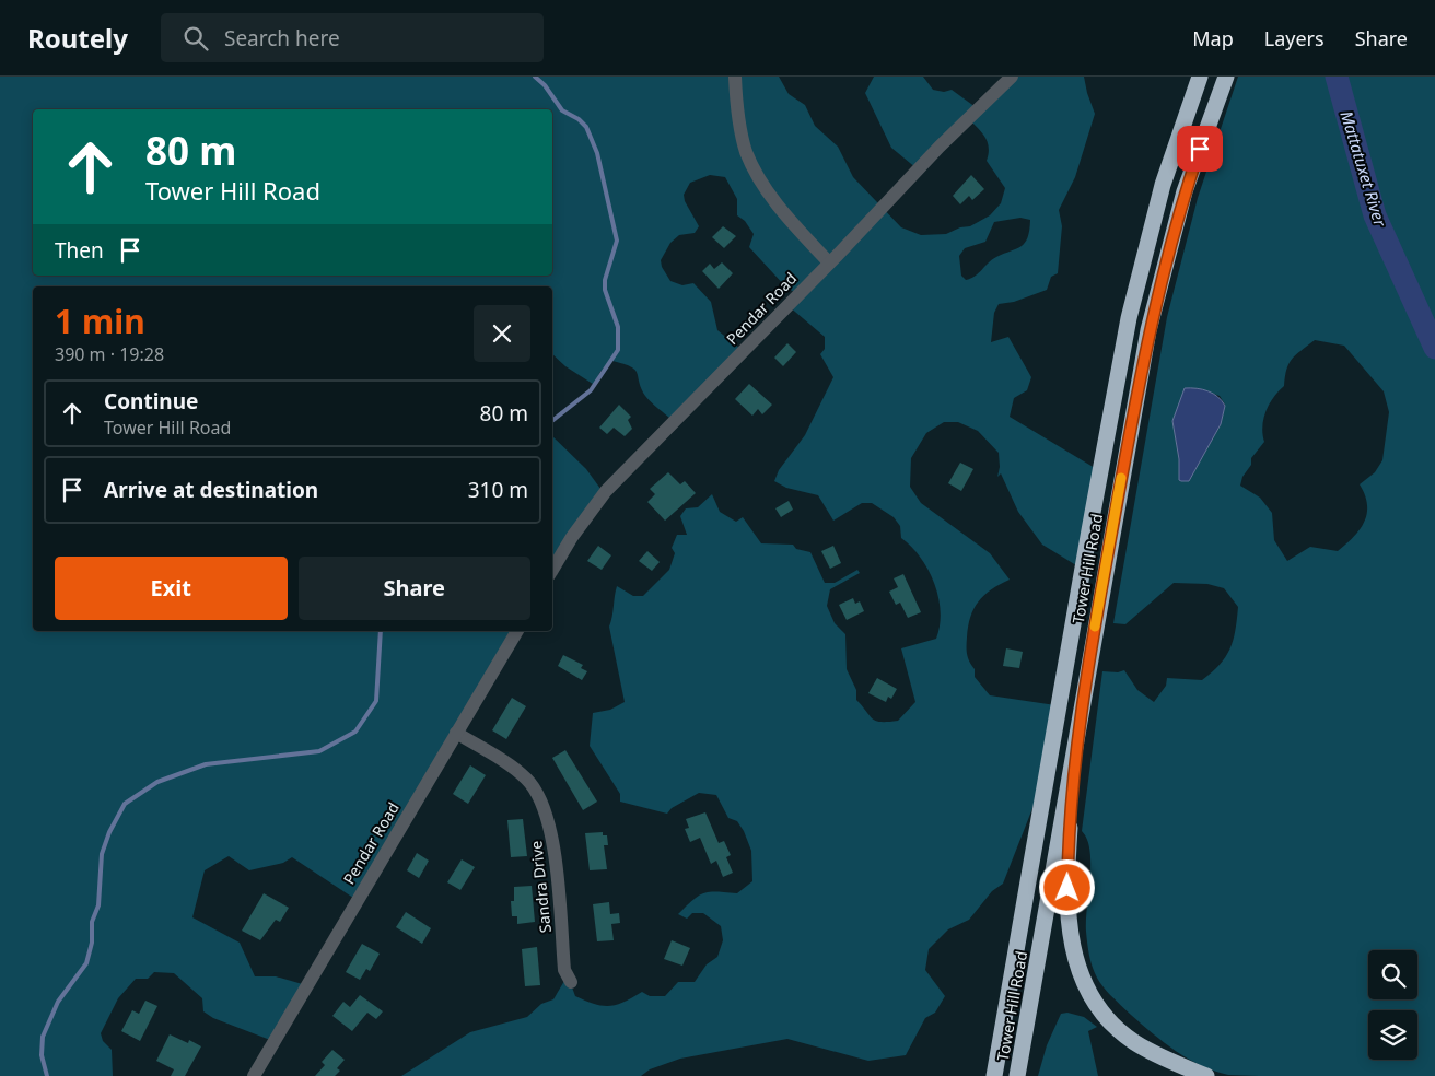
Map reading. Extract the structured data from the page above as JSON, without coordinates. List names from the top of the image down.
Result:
{
  "streets": {
    "highway": ["Tower Hill Road"],
    "street": ["Pendar Road", "Sandra Drive"]
  },
  "crossings": [
    ["Pendar Road", "Sandra Drive"]
  ],
  "water": ["Mattatuxet River"],
  "page": {
    "header": "Routely",
    "search": "Search here",
    "nav": ["Map", "Layers", "Share"],
    "turn": ["80 m", "Tower Hill Road"],
    "then": "Then",
    "heading": ["1 min", "390 m · 19:28"],
    "list": [
      {
        "name": "Continue",
        "note": "Tower Hill Road",
        "value": "80 m"
      },
      {
        "name": "Arrive at destination",
        "value": "310 m"
      }
    ],
    "buttons": ["Exit", "Share"]
  }
}
